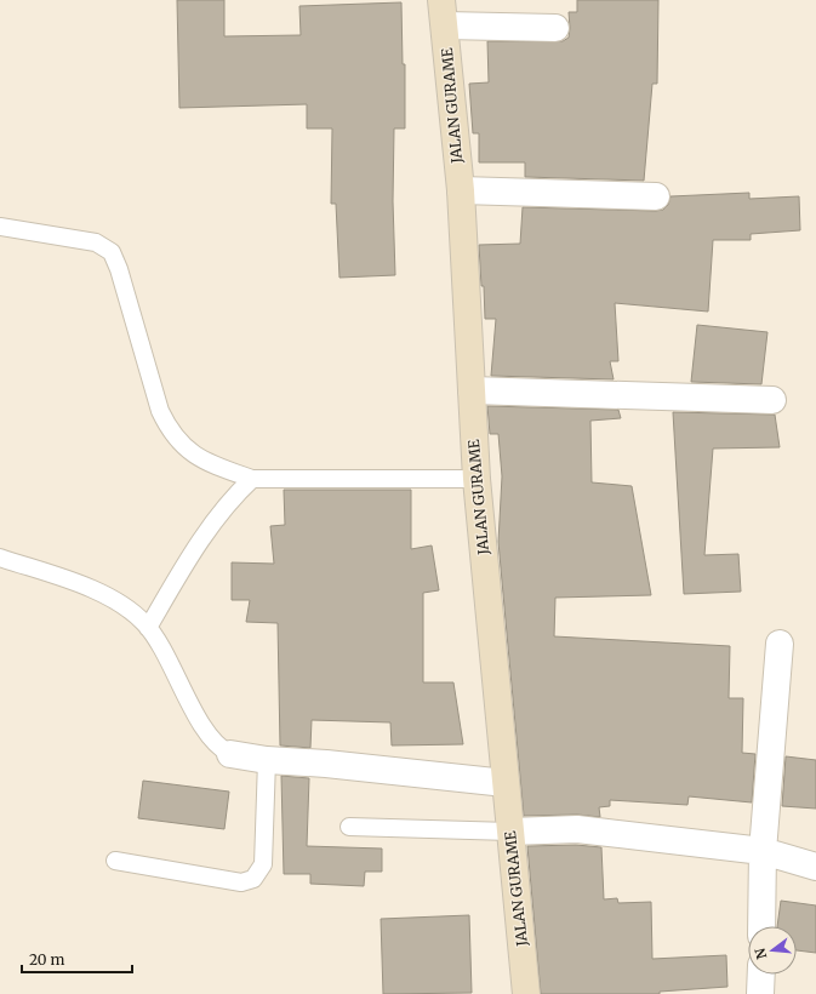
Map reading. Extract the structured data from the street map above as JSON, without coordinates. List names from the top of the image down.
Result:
{
  "streets": {
    "street": ["JALAN GURAME"]
  },
  "scale_bar": "20 m",
  "north": "left"
}
